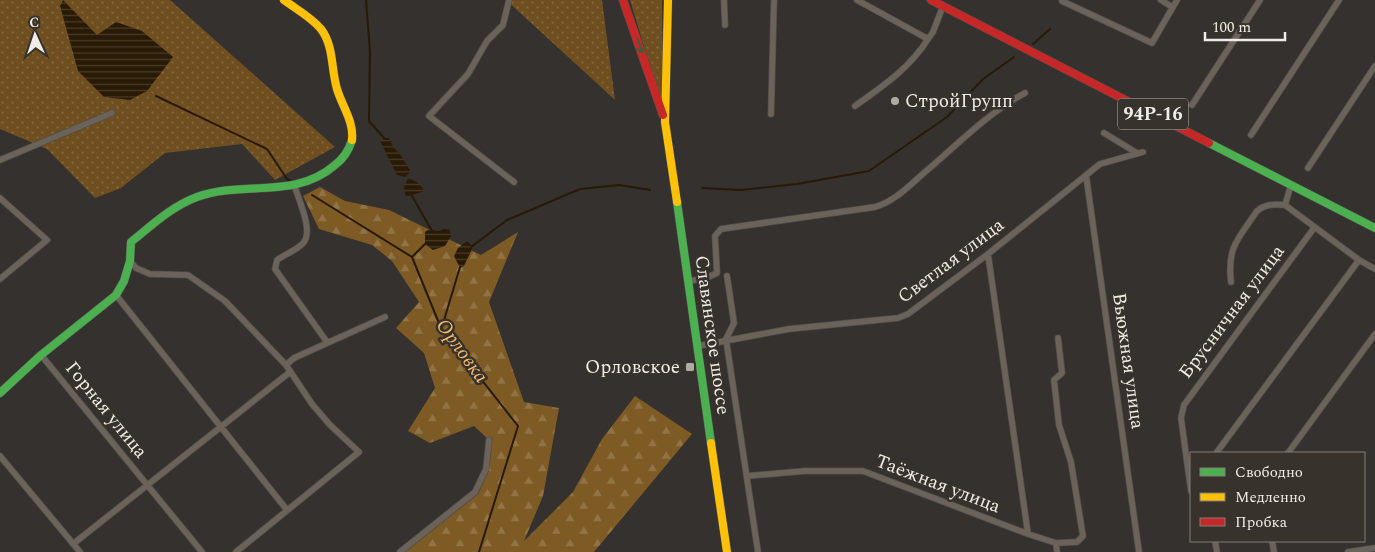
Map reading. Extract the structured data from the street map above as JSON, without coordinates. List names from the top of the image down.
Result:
{
  "streets": {
    "main road": ["94Р-16", "Славянское шоссе"],
    "street": [
      "Светлая улица",
      "Брусничная улица",
      "Вьюжная улица",
      "Горная улица",
      "Таёжная улица"
    ]
  },
  "crossings": [
    ["Светлая улица", "Славянское шоссе"],
    ["Светлая улица", "Вьюжная улица"]
  ],
  "water": ["Орловка"],
  "places": {
    "other": ["СтройГрупп"],
    "transit": ["Орловское"]
  },
  "legend": ["Свободно", "Медленно", "Пробка"],
  "scale_bar": "100 m",
  "north": "top"
}
